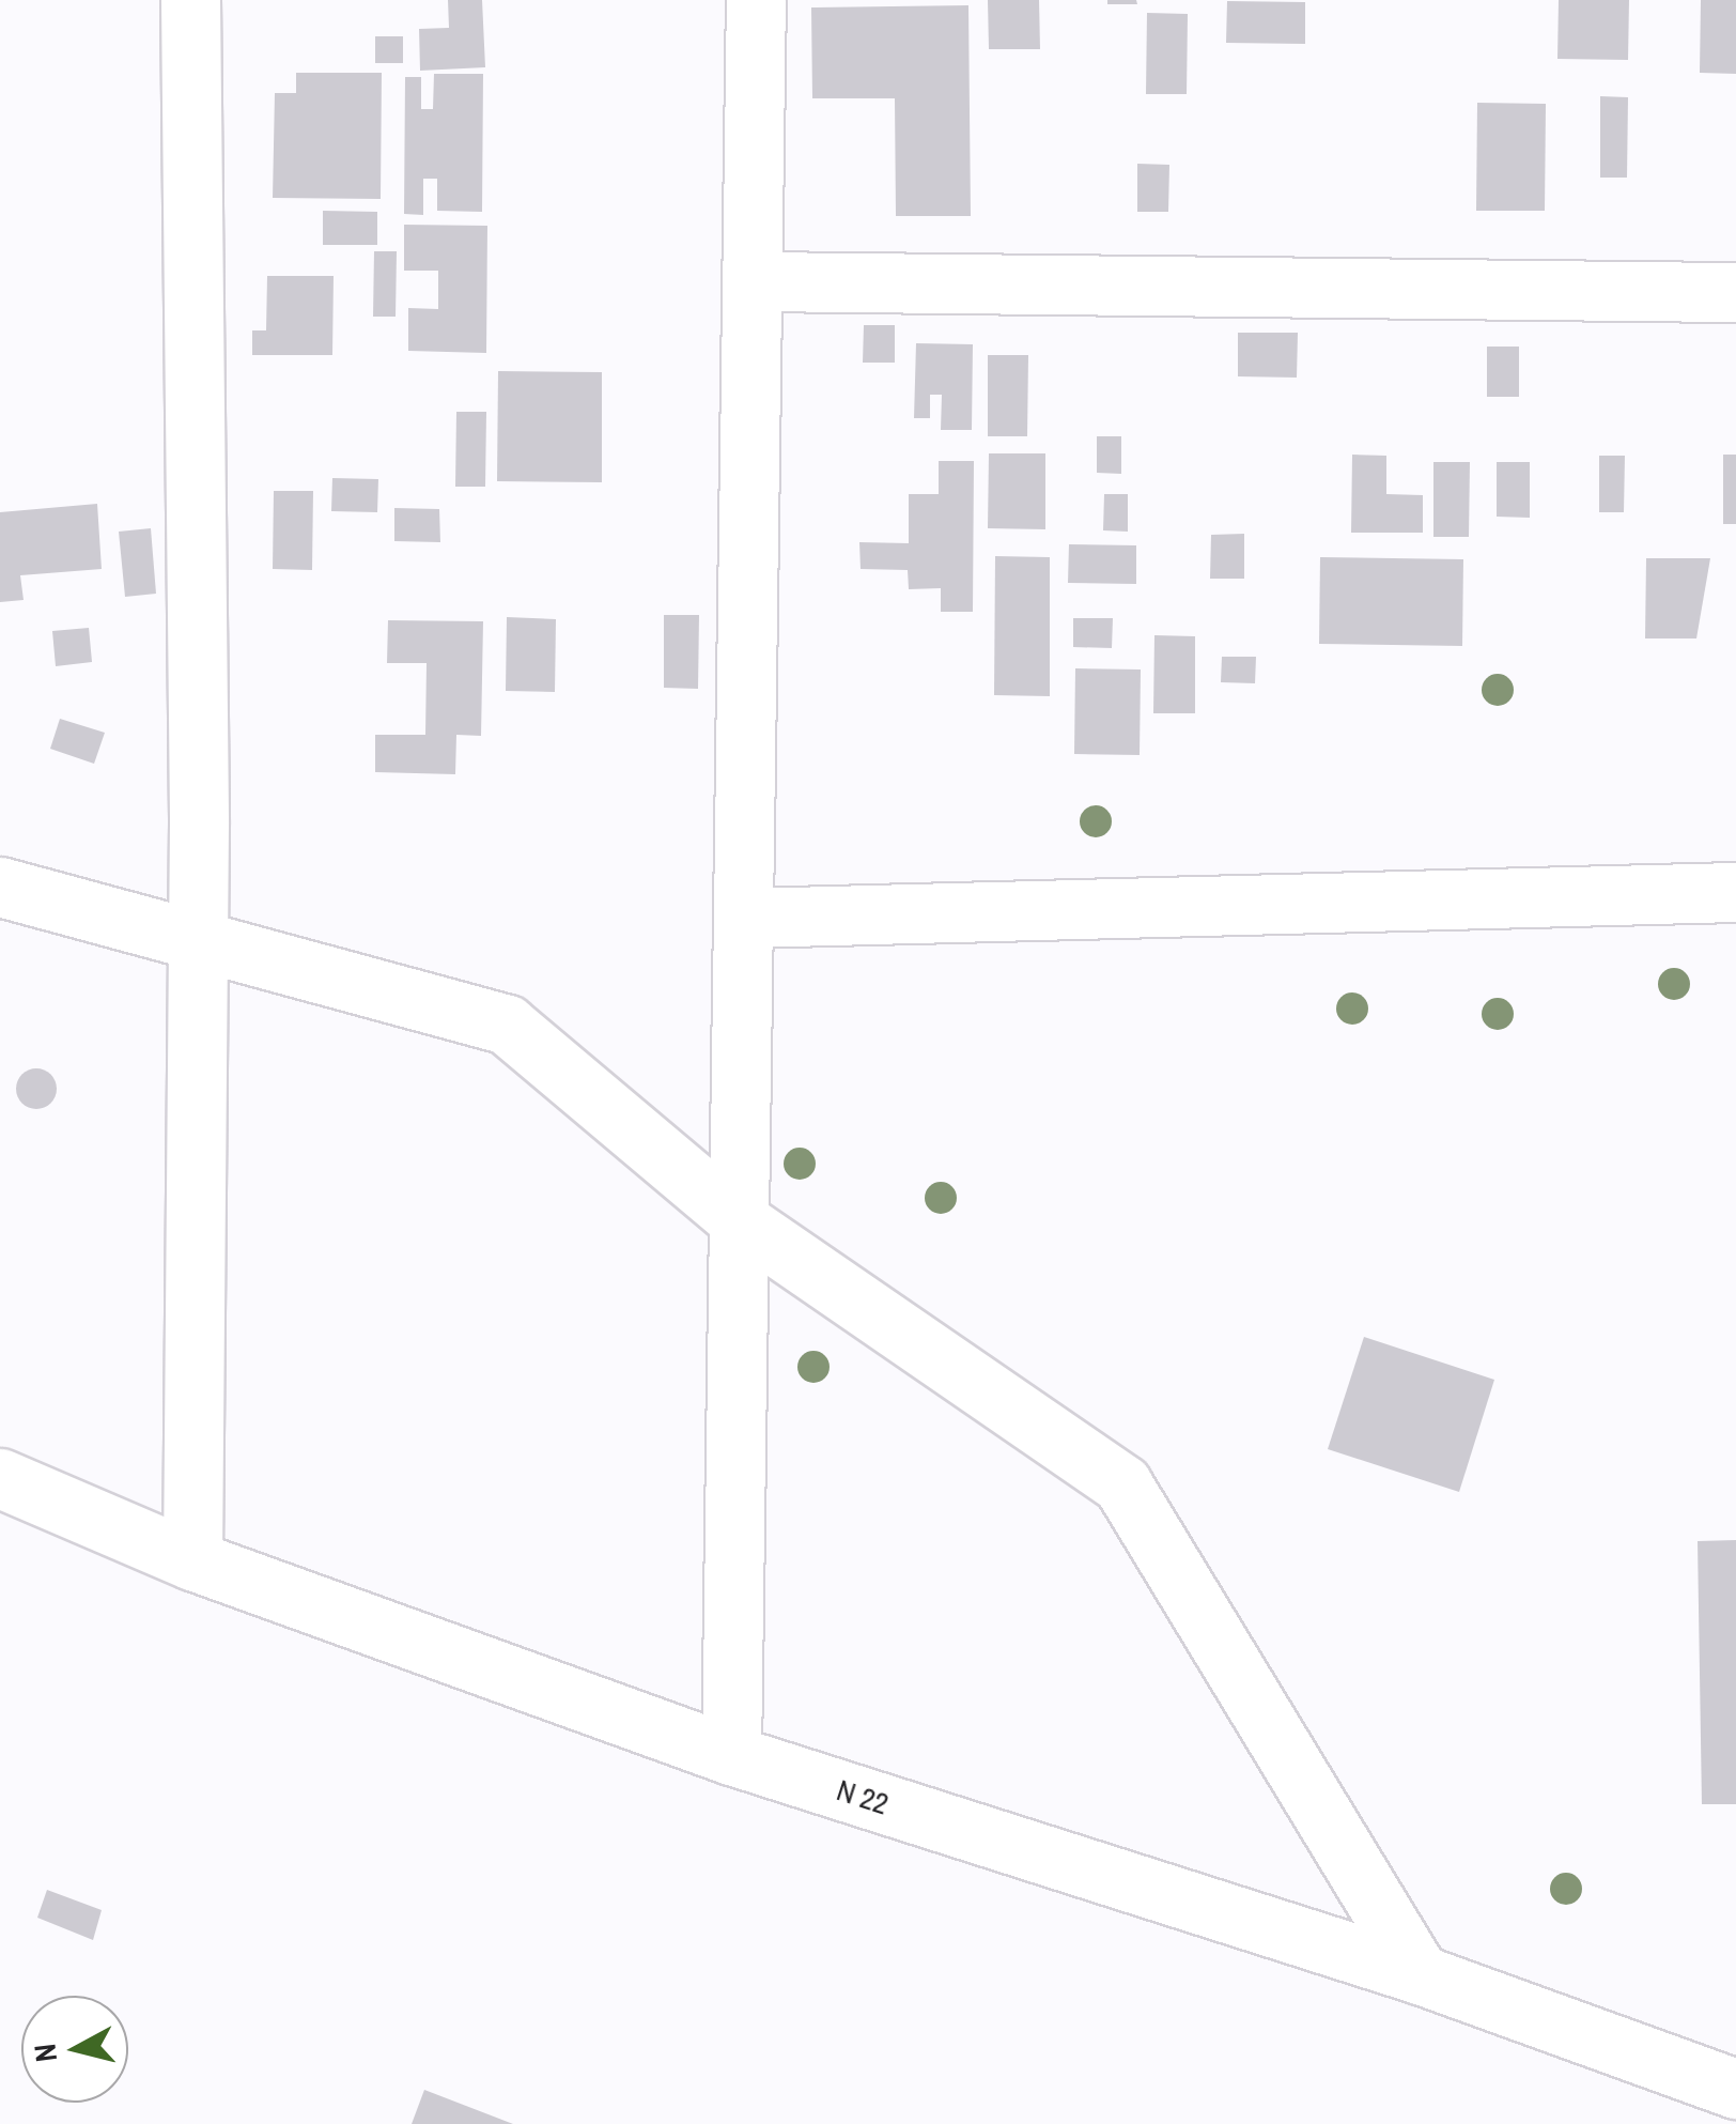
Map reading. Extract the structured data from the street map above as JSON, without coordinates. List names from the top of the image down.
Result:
{
  "streets": {
    "street": ["N 22"]
  },
  "north": "left"
}
